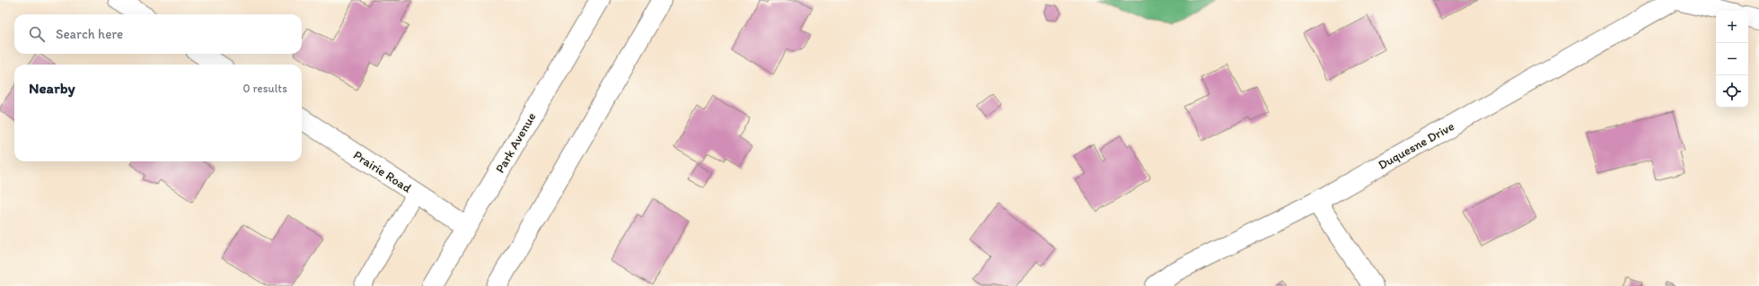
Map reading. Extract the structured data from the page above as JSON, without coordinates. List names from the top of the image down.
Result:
{
  "streets": {
    "street": ["Park Avenue", "Duquesne Drive", "Prairie Road"]
  },
  "crossings": [
    ["Park Avenue", "Prairie Road"]
  ],
  "page": {
    "map_buttons": ["+", "−"],
    "search": "Search here",
    "heading": ["Nearby", "0 results"]
  }
}
